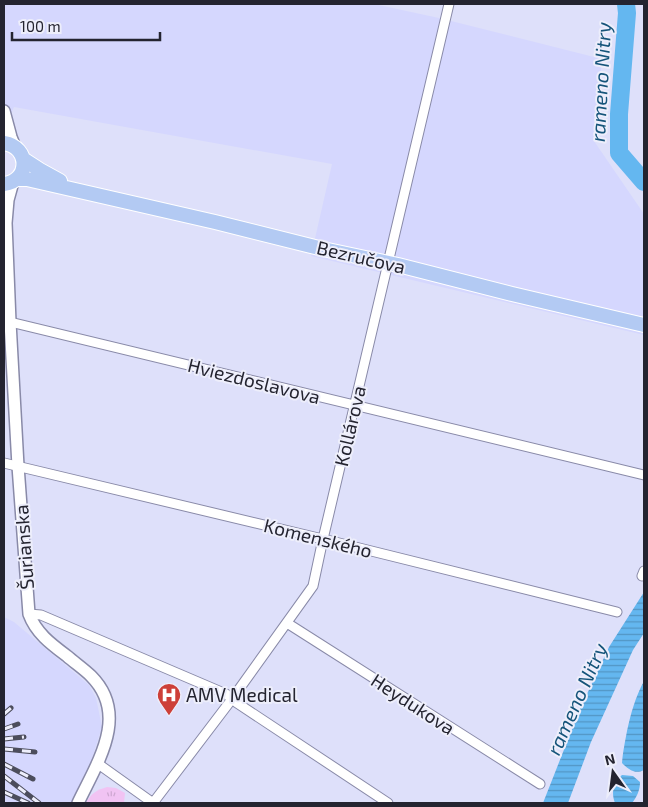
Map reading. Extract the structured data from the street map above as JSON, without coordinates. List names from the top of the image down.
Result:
{
  "streets": {
    "main road": ["Bezručova"],
    "street": [
      "Hviezdoslavova",
      "Kollárova",
      "Komenského",
      "Šurianska",
      "Heydukova"
    ]
  },
  "crossings": [
    ["Bezručova", "Kollárova"],
    ["Bezručova", "Šurianska"],
    ["Hviezdoslavova", "Kollárova"],
    ["Hviezdoslavova", "Šurianska"],
    ["Kollárova", "Komenského"],
    ["Kollárova", "Šurianska"],
    ["Kollárova", "Heydukova"],
    ["Komenského", "Šurianska"]
  ],
  "water": ["rameno Nitry"],
  "places": {
    "hospital": ["AMV Medical"]
  },
  "scale_bar": "100 m",
  "north": "top"
}
